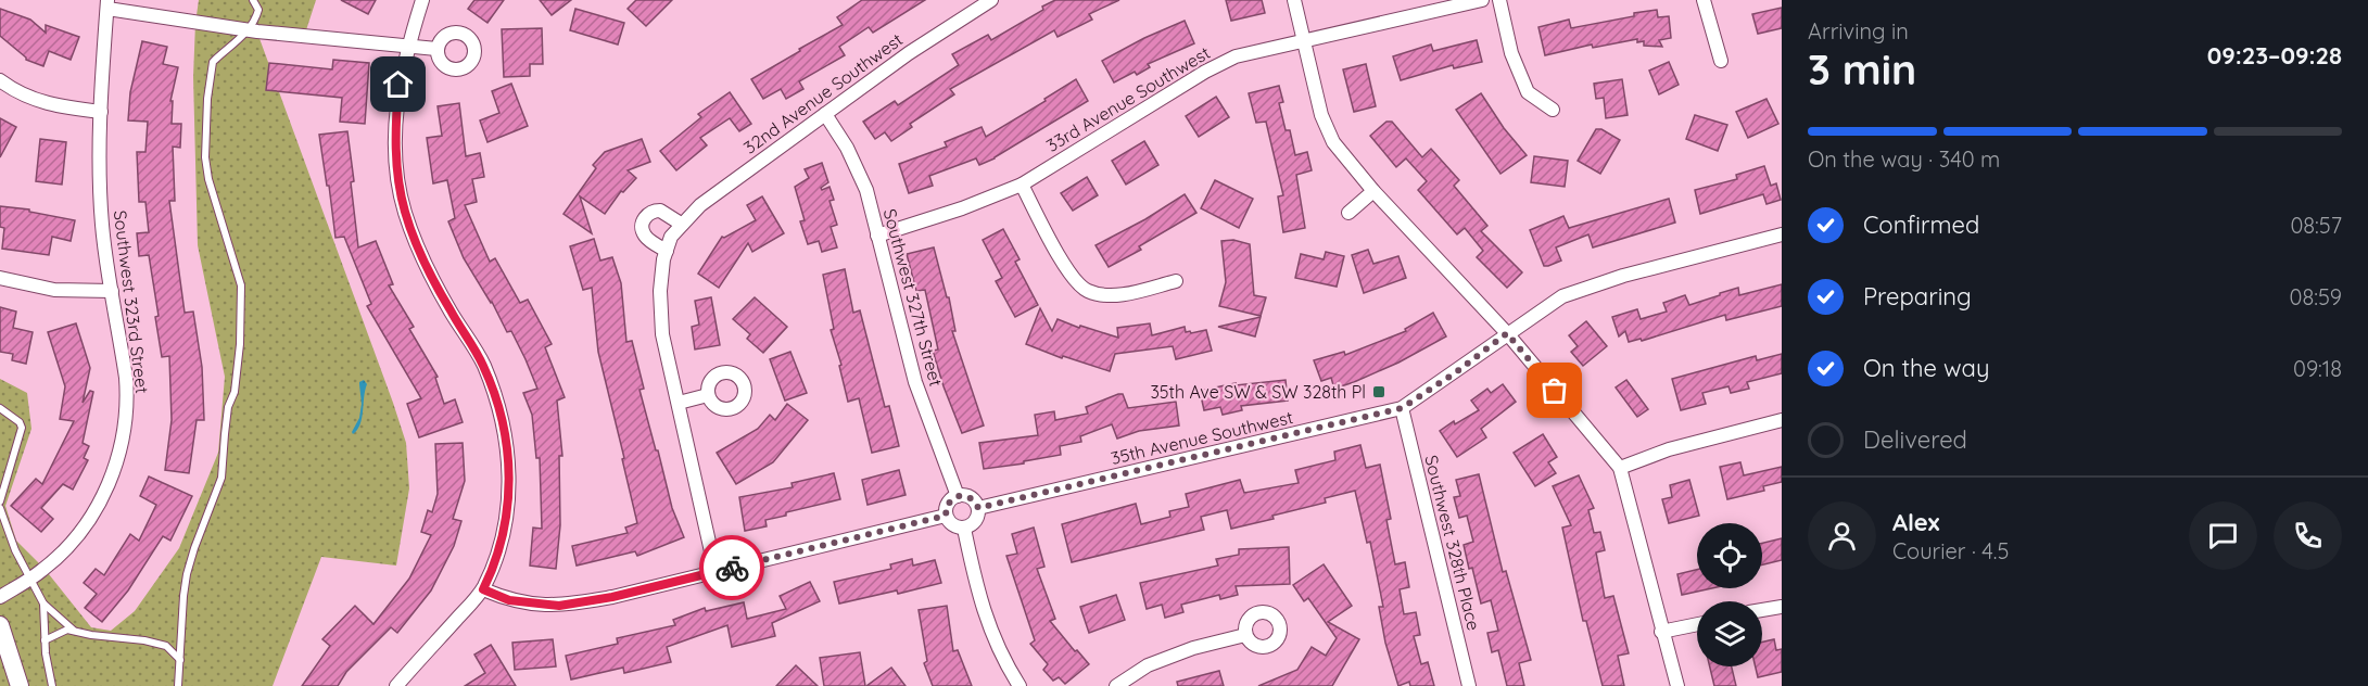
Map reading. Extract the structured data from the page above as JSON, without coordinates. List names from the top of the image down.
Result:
{
  "streets": {
    "street": [
      "32nd Avenue Southwest",
      "33rd Avenue Southwest",
      "Southwest 327th Street",
      "Southwest 323rd Street",
      "35th Avenue Southwest",
      "Southwest 328th Place"
    ]
  },
  "crossings": [
    ["32nd Avenue Southwest", "Southwest 327th Street"],
    ["33rd Avenue Southwest", "Southwest 327th Street"],
    ["Southwest 327th Street", "35th Avenue Southwest"],
    ["35th Avenue Southwest", "Southwest 328th Place"]
  ],
  "places": {
    "transit": ["35th Ave SW & SW 328th Pl"]
  },
  "page": {
    "heading": ["3 min", "Arriving in", "09:23–09:28"],
    "panel": ["Alex", "Courier · 4.5"],
    "bar": "On the way · 340 m",
    "list": [
      ["Confirmed", "08:57"],
      ["Preparing", "08:59"],
      ["On the way", "09:18"],
      "Delivered"
    ]
  }
}
